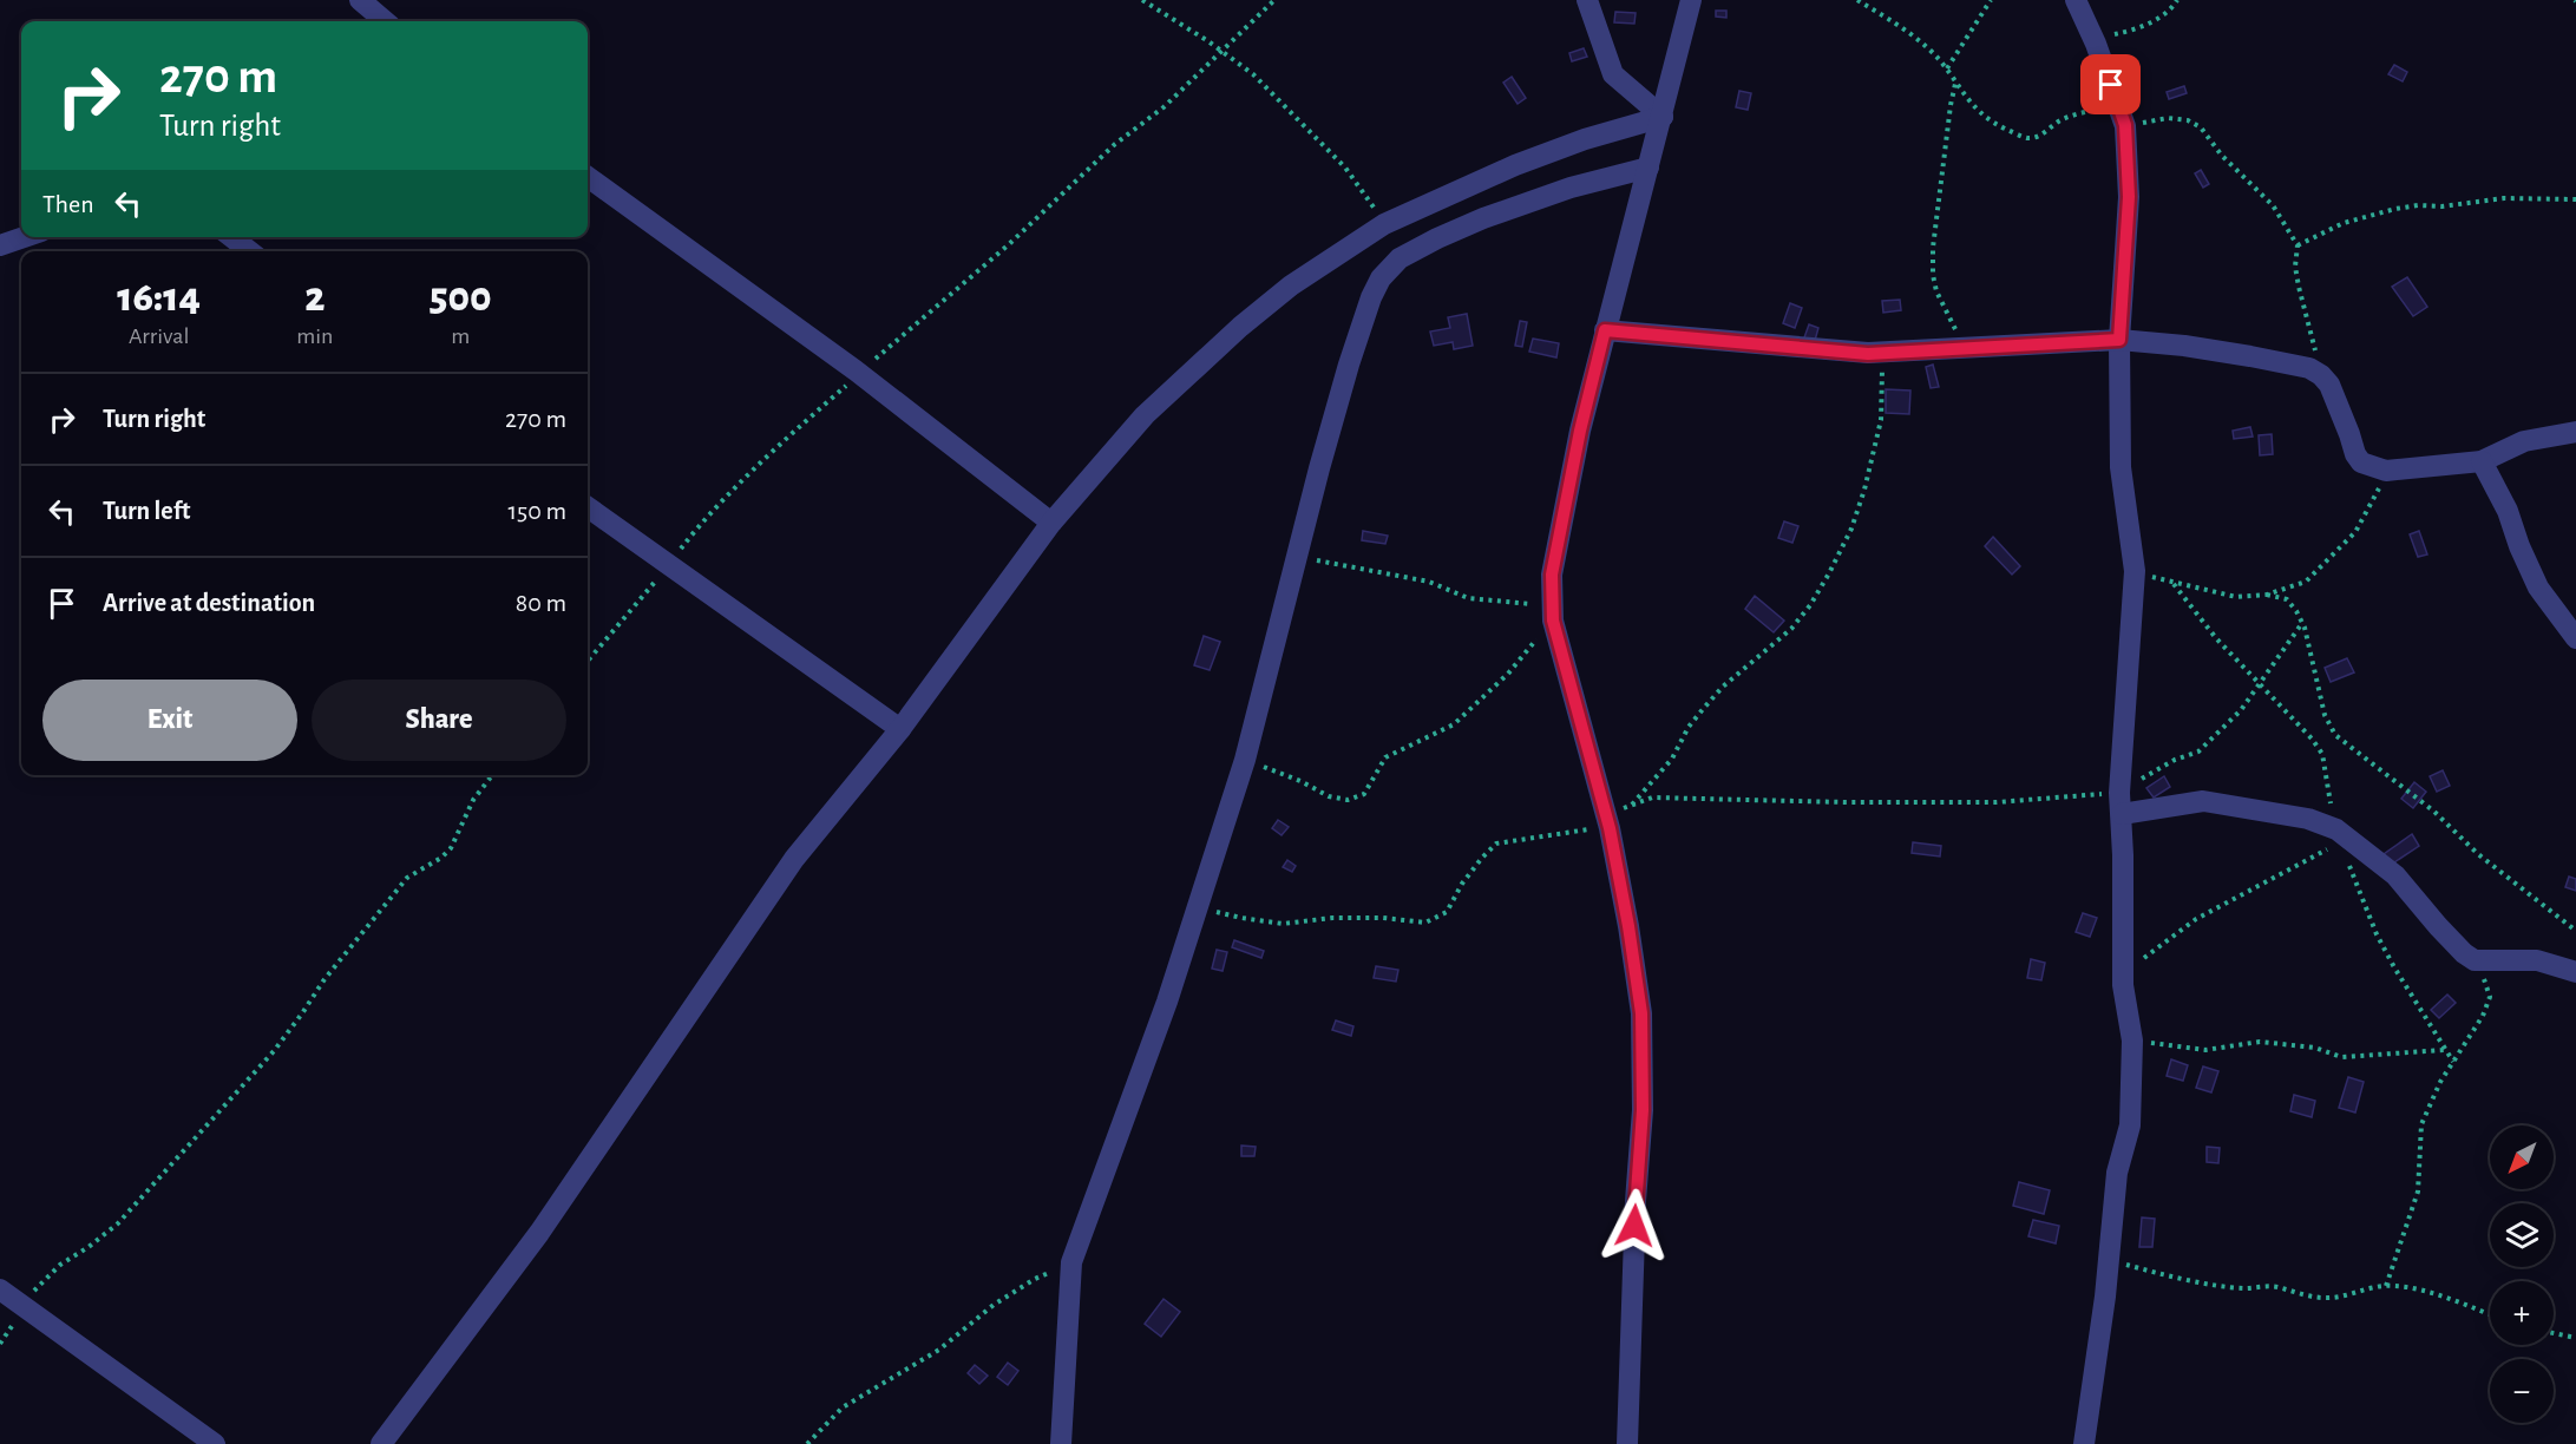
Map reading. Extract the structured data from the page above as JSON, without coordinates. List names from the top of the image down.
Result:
{
  "north": "bottom left",
  "page": {
    "turn": ["270 m", "Turn right"],
    "then": "Then",
    "eta": [
      "16:14",
      "Arrival",
      "2",
      "min",
      "500",
      "m"
    ],
    "list": [
      {
        "name": "Turn right",
        "value": "270 m"
      },
      {
        "name": "Turn left",
        "value": "150 m"
      },
      {
        "name": "Arrive at destination",
        "value": "80 m"
      }
    ],
    "buttons": ["Exit", "Share"],
    "map_buttons": ["+", "−"]
  }
}
